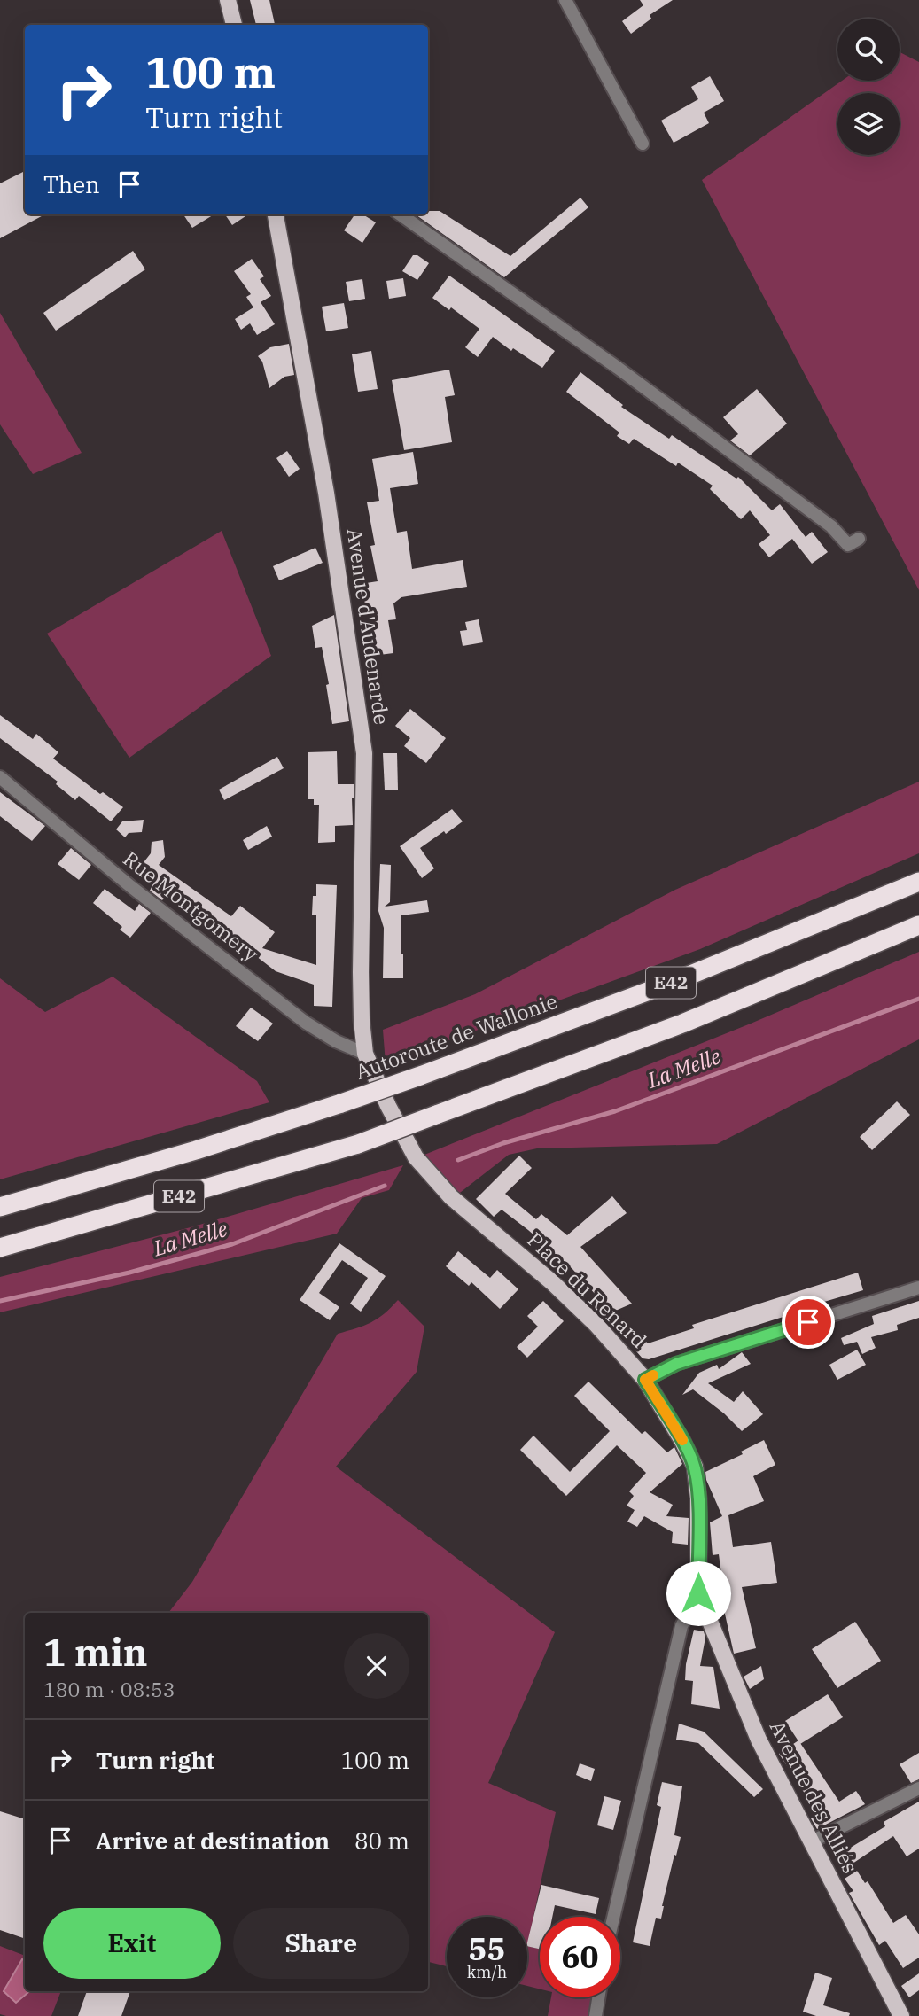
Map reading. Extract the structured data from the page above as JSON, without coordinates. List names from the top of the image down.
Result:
{
  "streets": {
    "highway": ["E42", "Autoroute de Wallonie"],
    "main road": ["Avenue d'Audenarde", "Place du Renard", "Avenue des Alliés"],
    "street": ["Rue Montgomery"]
  },
  "crossings": [
    ["Avenue d'Audenarde", "Rue Montgomery"],
    ["Avenue d'Audenarde", "Place du Renard"],
    ["Rue Montgomery", "Place du Renard"],
    ["Place du Renard", "Avenue des Alliés"]
  ],
  "water": ["La Melle"],
  "page": {
    "turn": ["100 m", "Turn right"],
    "then": "Then",
    "heading": ["1 min", "180 m · 08:53"],
    "list": [
      {
        "name": "Turn right",
        "value": "100 m"
      },
      {
        "name": "Arrive at destination",
        "value": "80 m"
      }
    ],
    "buttons": ["Exit", "Share"],
    "speed": "55 km/h",
    "limit": "60"
  }
}
